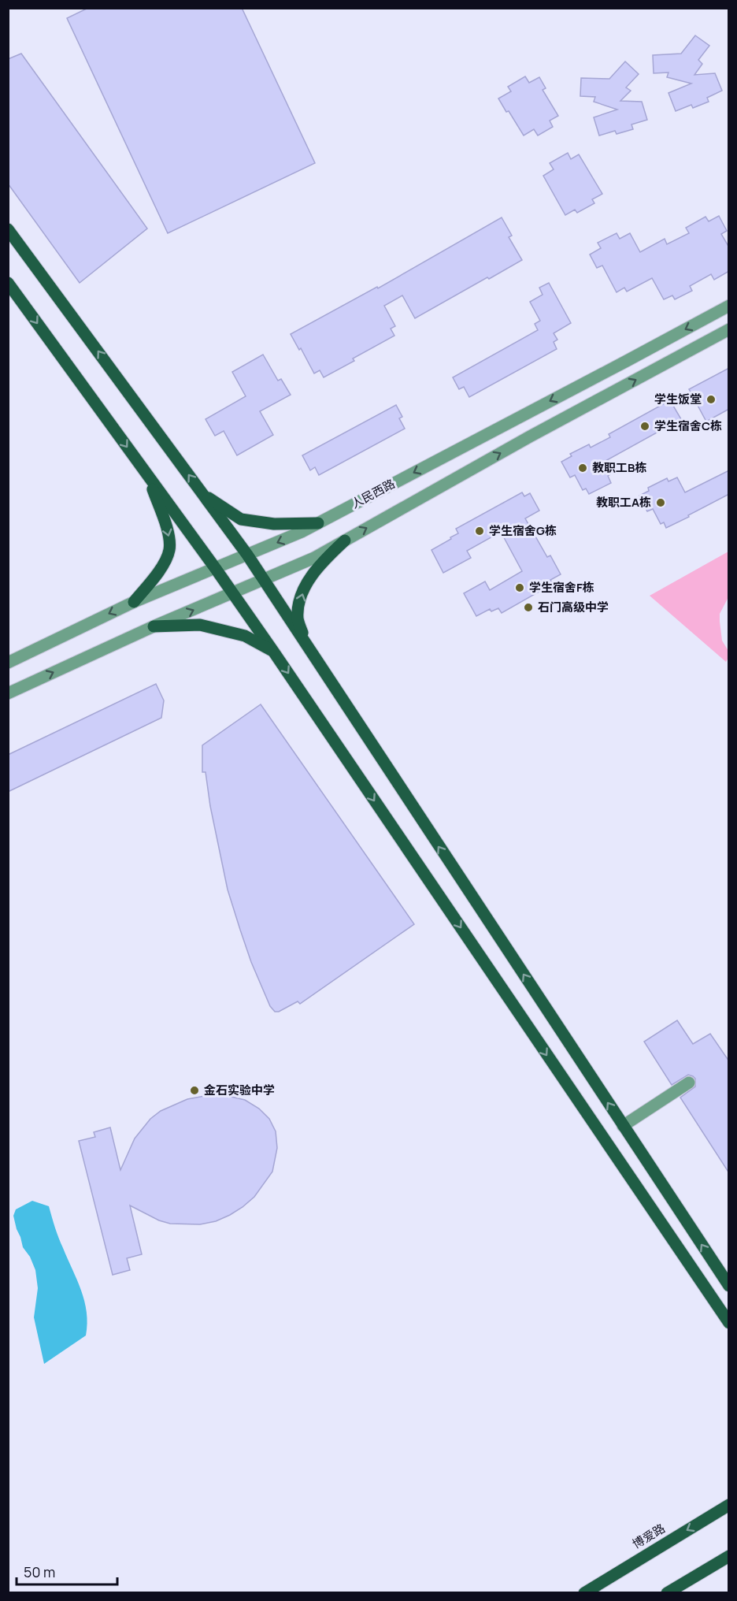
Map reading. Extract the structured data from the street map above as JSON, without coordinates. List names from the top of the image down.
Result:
{
  "streets": {
    "main road": ["博爱路"],
    "street": ["人民西路"]
  },
  "places": [
    "学生饭堂",
    "学生宿舍C栋",
    "教职工B栋",
    "教职工A栋",
    "学生宿舍G栋",
    "学生宿舍F栋",
    "石门高级中学",
    "金石实验中学"
  ],
  "scale_bar": "50 m"
}
